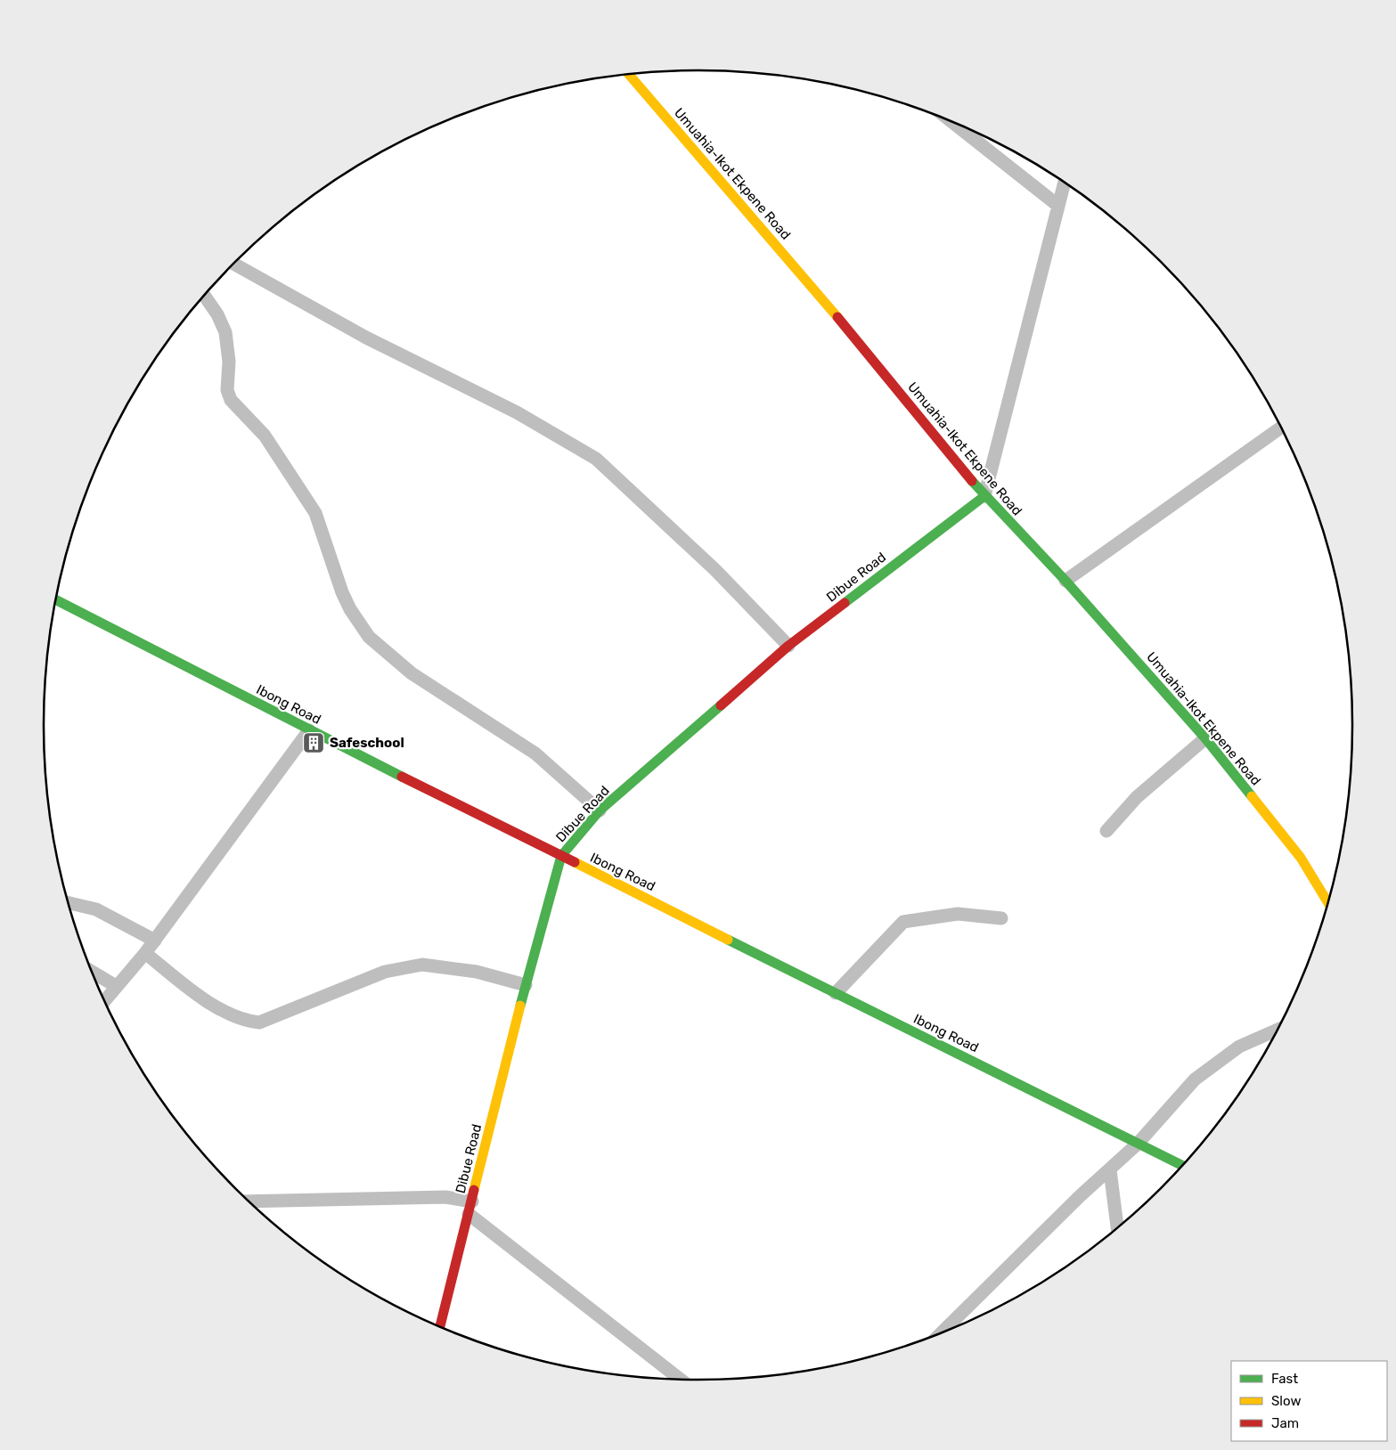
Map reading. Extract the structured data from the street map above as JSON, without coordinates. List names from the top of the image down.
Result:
{
  "streets": {
    "street": ["Umuahia-Ikot Ekpene Road", "Dibue Road", "Ibong Road"]
  },
  "crossings": [
    ["Umuahia-Ikot Ekpene Road", "Dibue Road"],
    ["Dibue Road", "Ibong Road"]
  ],
  "places": {
    "building": ["Safeschool"]
  },
  "legend": ["Fast", "Slow", "Jam"]
}
